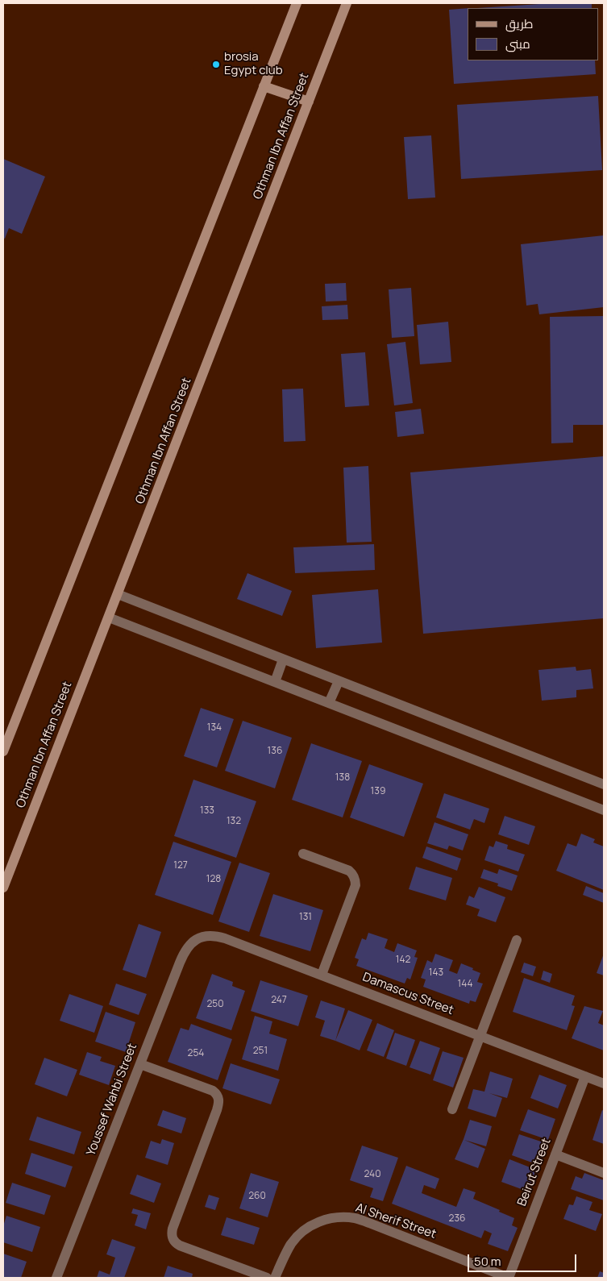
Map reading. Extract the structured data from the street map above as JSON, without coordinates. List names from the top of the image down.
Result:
{
  "streets": {
    "main road": ["Othman Ibn Affan Street"],
    "street": [
      "Damascus Street",
      "Youssef Wahbi Street",
      "Beirut Street",
      "Al Sherif Street"
    ]
  },
  "crossings": [
    ["Damascus Street", "Youssef Wahbi Street"],
    ["Damascus Street", "Beirut Street"],
    ["Beirut Street", "Al Sherif Street"]
  ],
  "places": ["brosia Egypt club"],
  "house_numbers": [
    "134",
    "136",
    "138",
    "139",
    "133",
    "132",
    "127",
    "128",
    "131",
    "142",
    "143",
    "144",
    "247",
    "250",
    "251",
    "254",
    "240",
    "260",
    "236"
  ],
  "legend": ["طريق", "مبنى"],
  "scale_bar": "50 m"
}
